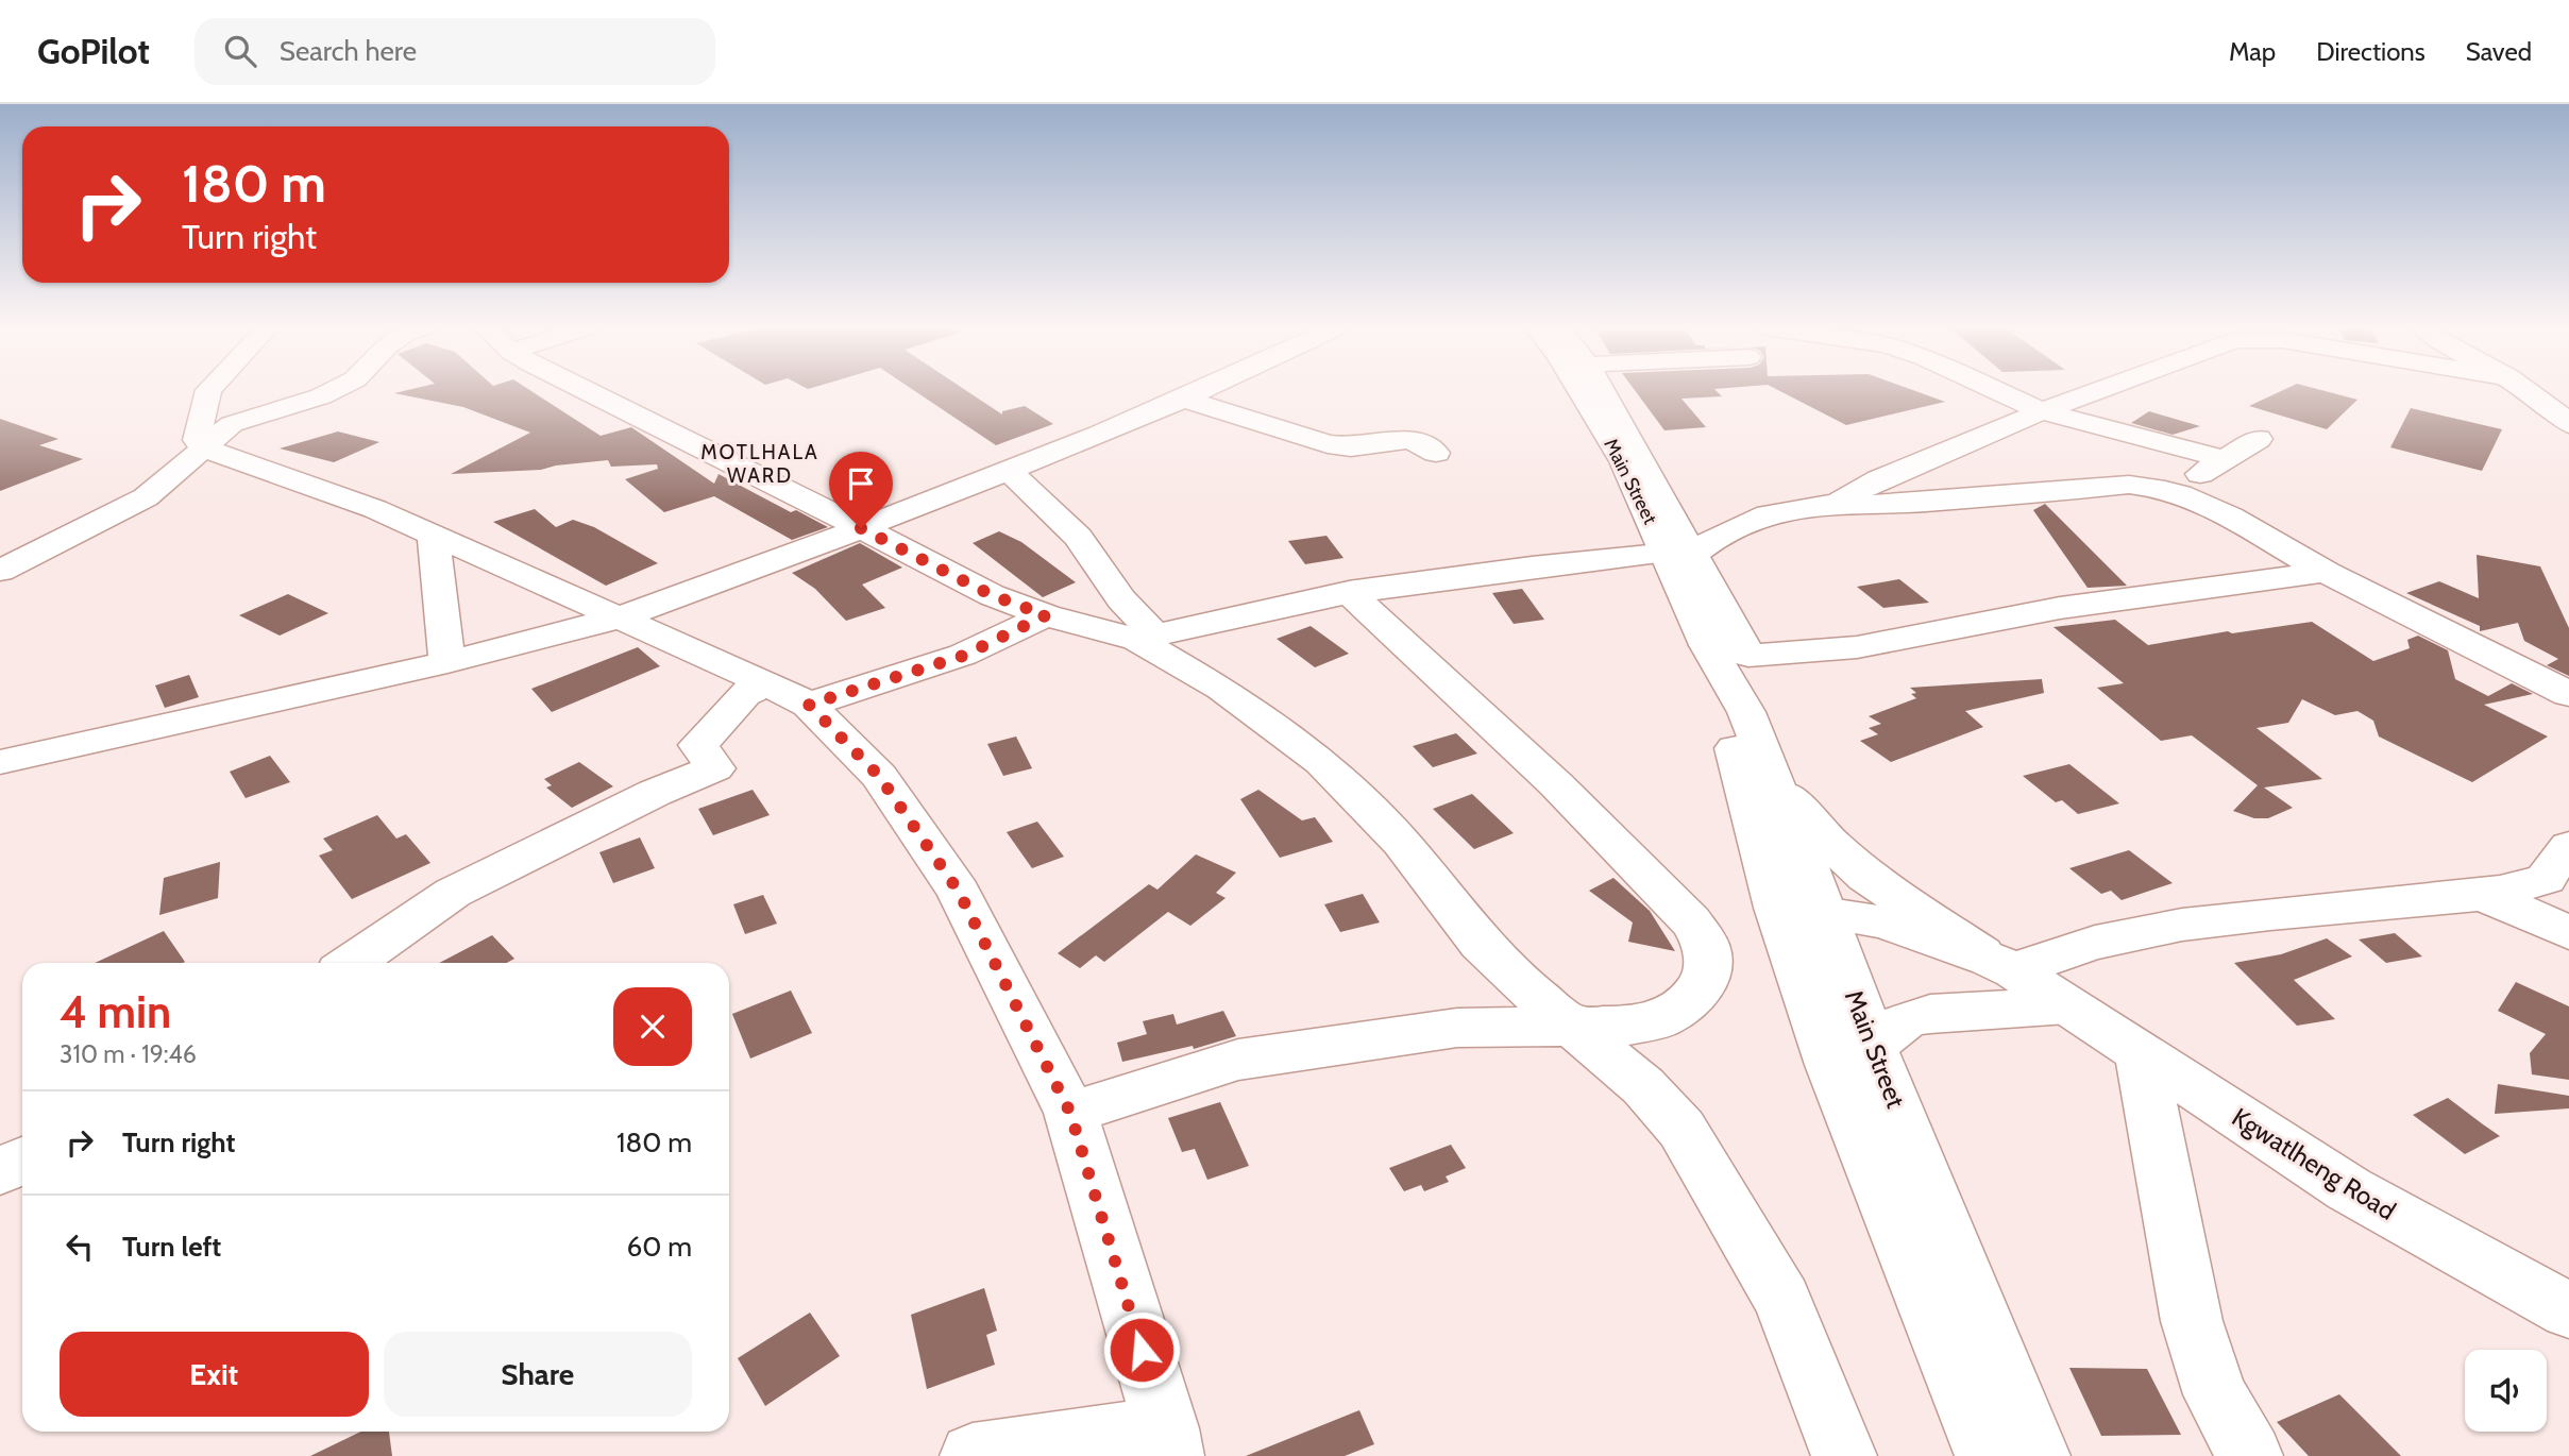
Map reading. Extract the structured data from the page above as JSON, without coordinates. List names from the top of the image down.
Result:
{
  "streets": {
    "main road": ["Main Street", "Kgwatlheng Road"]
  },
  "crossings": [
    ["Main Street", "Kgwatlheng Road"]
  ],
  "districts": ["MOTLHALA WARD"],
  "page": {
    "header": "GoPilot",
    "search": "Search here",
    "nav": ["Map", "Directions", "Saved"],
    "turn": ["180 m", "Turn right"],
    "heading": ["4 min", "310 m · 19:46"],
    "list": [
      {
        "name": "Turn right",
        "value": "180 m"
      },
      {
        "name": "Turn left",
        "value": "60 m"
      }
    ],
    "buttons": ["Exit", "Share"]
  }
}
